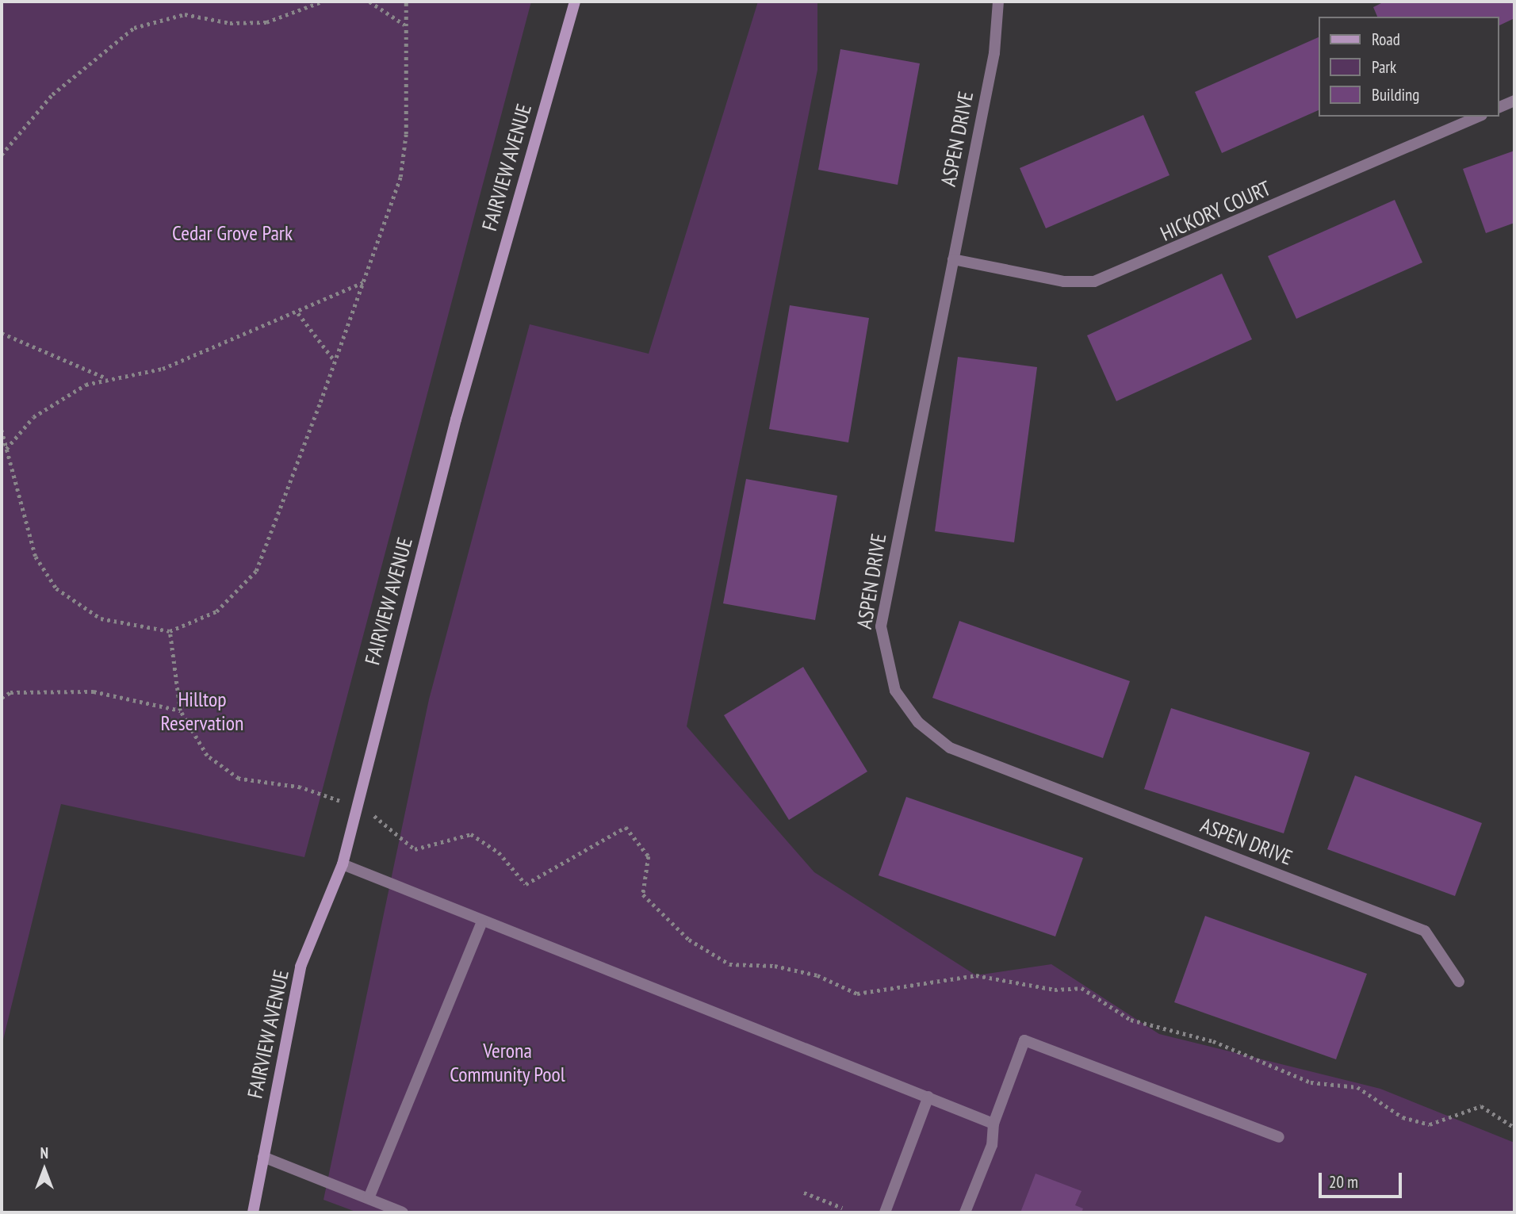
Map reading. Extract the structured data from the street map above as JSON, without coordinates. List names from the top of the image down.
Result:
{
  "streets": {
    "main road": ["FAIRVIEW AVENUE"],
    "street": ["ASPEN DRIVE", "HICKORY COURT"]
  },
  "crossings": [
    ["ASPEN DRIVE", "HICKORY COURT"]
  ],
  "parks": ["Cedar Grove Park", "Hilltop Reservation", "Verona Community Pool"],
  "legend": ["Road", "Park", "Building"],
  "scale_bar": "20 m",
  "north": "top"
}
